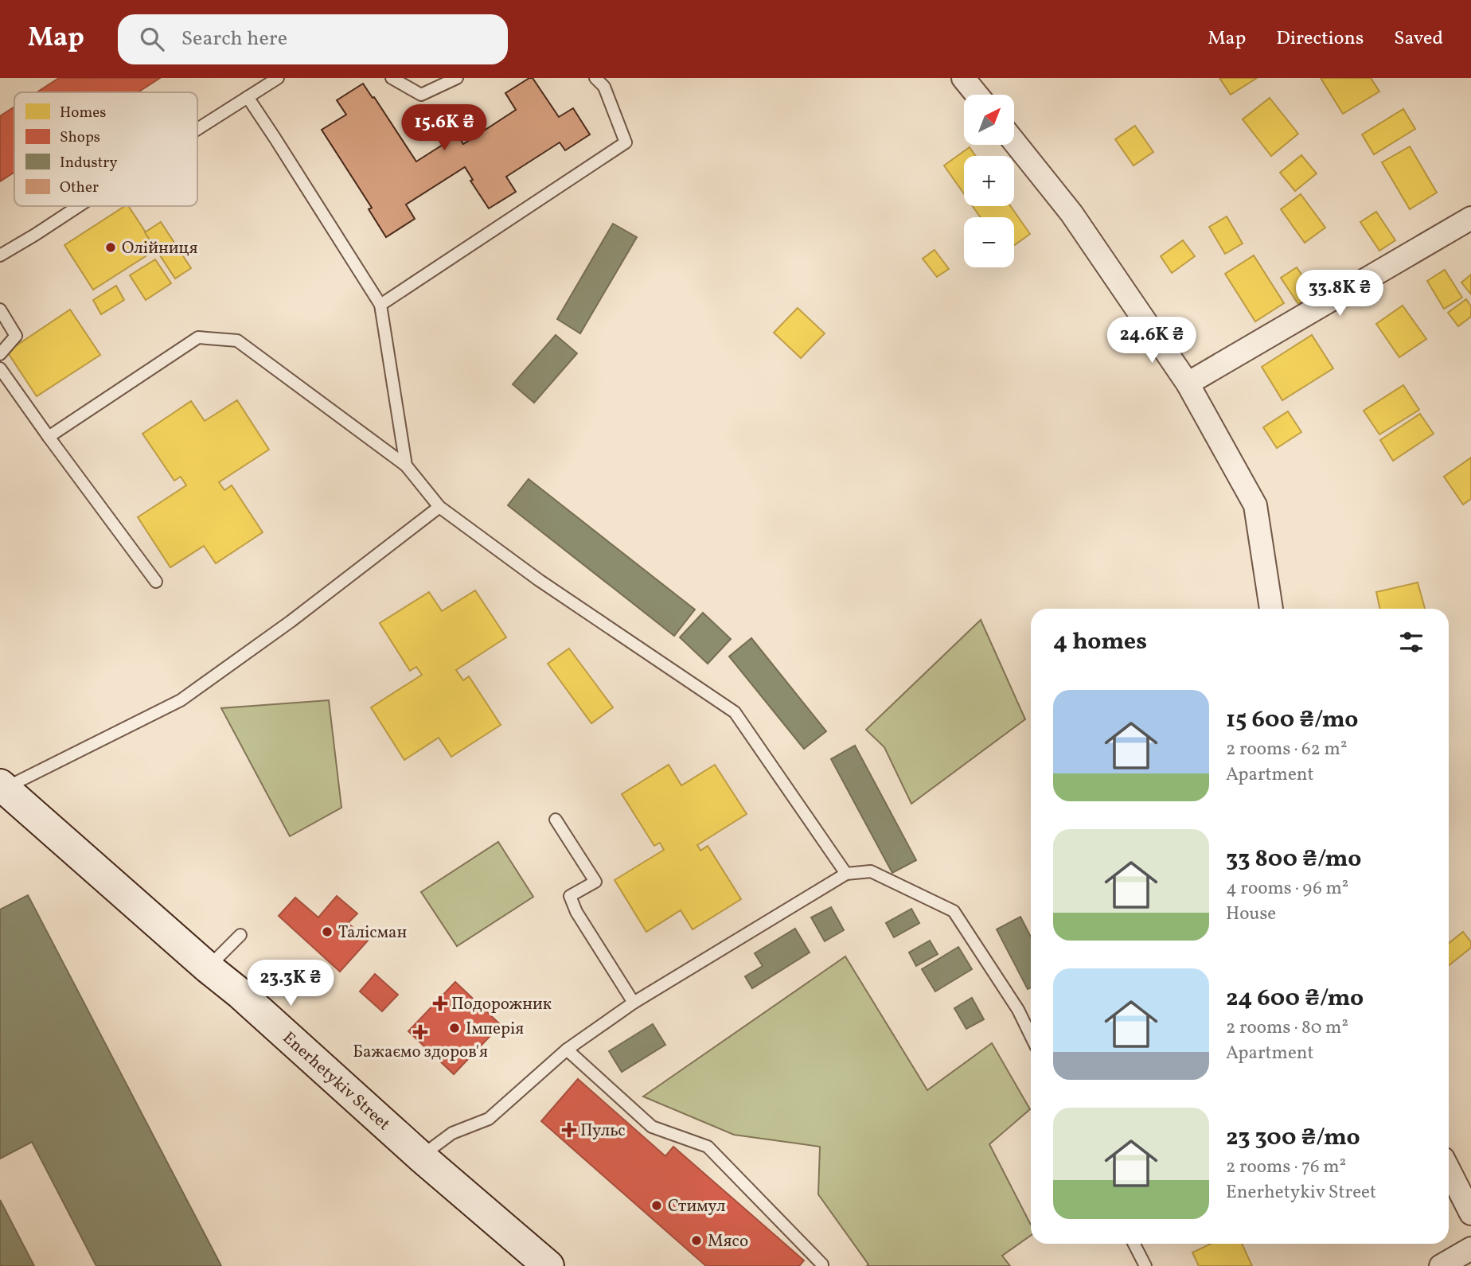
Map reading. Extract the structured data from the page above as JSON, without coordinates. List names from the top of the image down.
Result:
{
  "streets": {
    "main road": ["Enerhetykiv Street"]
  },
  "places": {
    "other": [
      "Олійниця",
      "Талісман",
      "Імперія",
      "Стимул",
      "Мясо"
    ],
    "health": ["Подорожник", "Бажаємо здоров'я", "Пульс"]
  },
  "legend": [
    "Homes",
    "Shops",
    "Industry",
    "Other"
  ],
  "north": "top right",
  "page": {
    "header": "Map",
    "search": "Search here",
    "nav": ["Map", "Directions", "Saved"],
    "map_buttons": ["+", "−"],
    "price": [
      "15.6K ₴",
      "33.8K ₴",
      "24.6K ₴",
      "23.3K ₴"
    ],
    "heading": "4 homes",
    "list": [
      {
        "name": "15 600 ₴/mo",
        "note": "2 rooms · 62 m² · Apartment"
      },
      {
        "name": "33 800 ₴/mo",
        "note": "4 rooms · 96 m² · House"
      },
      {
        "name": "24 600 ₴/mo",
        "note": "2 rooms · 80 m² · Apartment"
      },
      {
        "name": "23 300 ₴/mo",
        "note": "2 rooms · 76 m² · Enerhetykiv Street"
      }
    ]
  }
}
